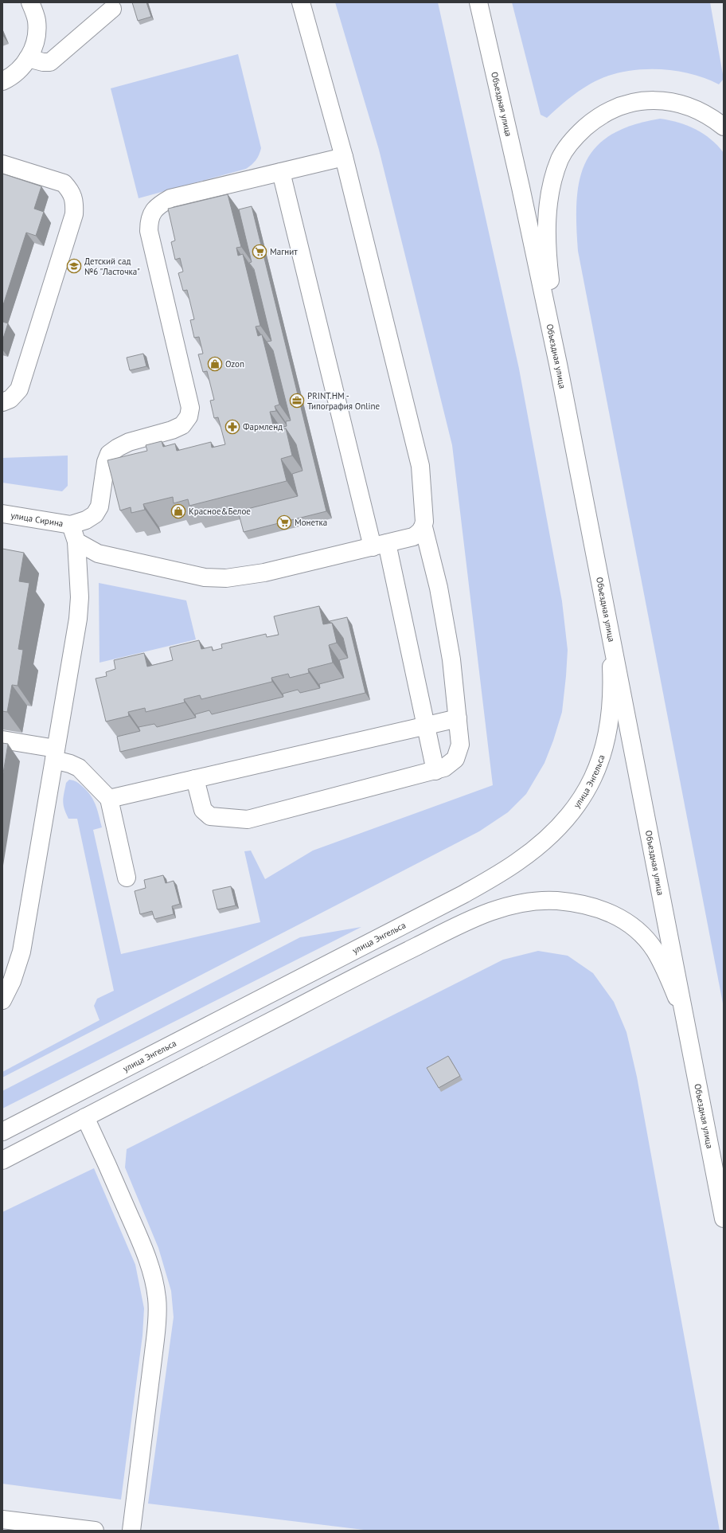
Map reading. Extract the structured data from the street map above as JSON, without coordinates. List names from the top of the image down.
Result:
{
  "streets": {
    "main road": ["Объездная улица", "улица Сирина", "улица Энгельса"]
  },
  "crossings": [
    ["Объездная улица", "улица Энгельса"]
  ],
  "places": {
    "supermarket": ["Магнит", "Монетка"],
    "school or university": ["Детский сад №6 \"Ласточка\""],
    "shop": ["Ozon", "Красное&Белое"],
    "office": ["PRINT.HM - Типография Online"],
    "pharmacy": ["Фармленд"]
  }
}
